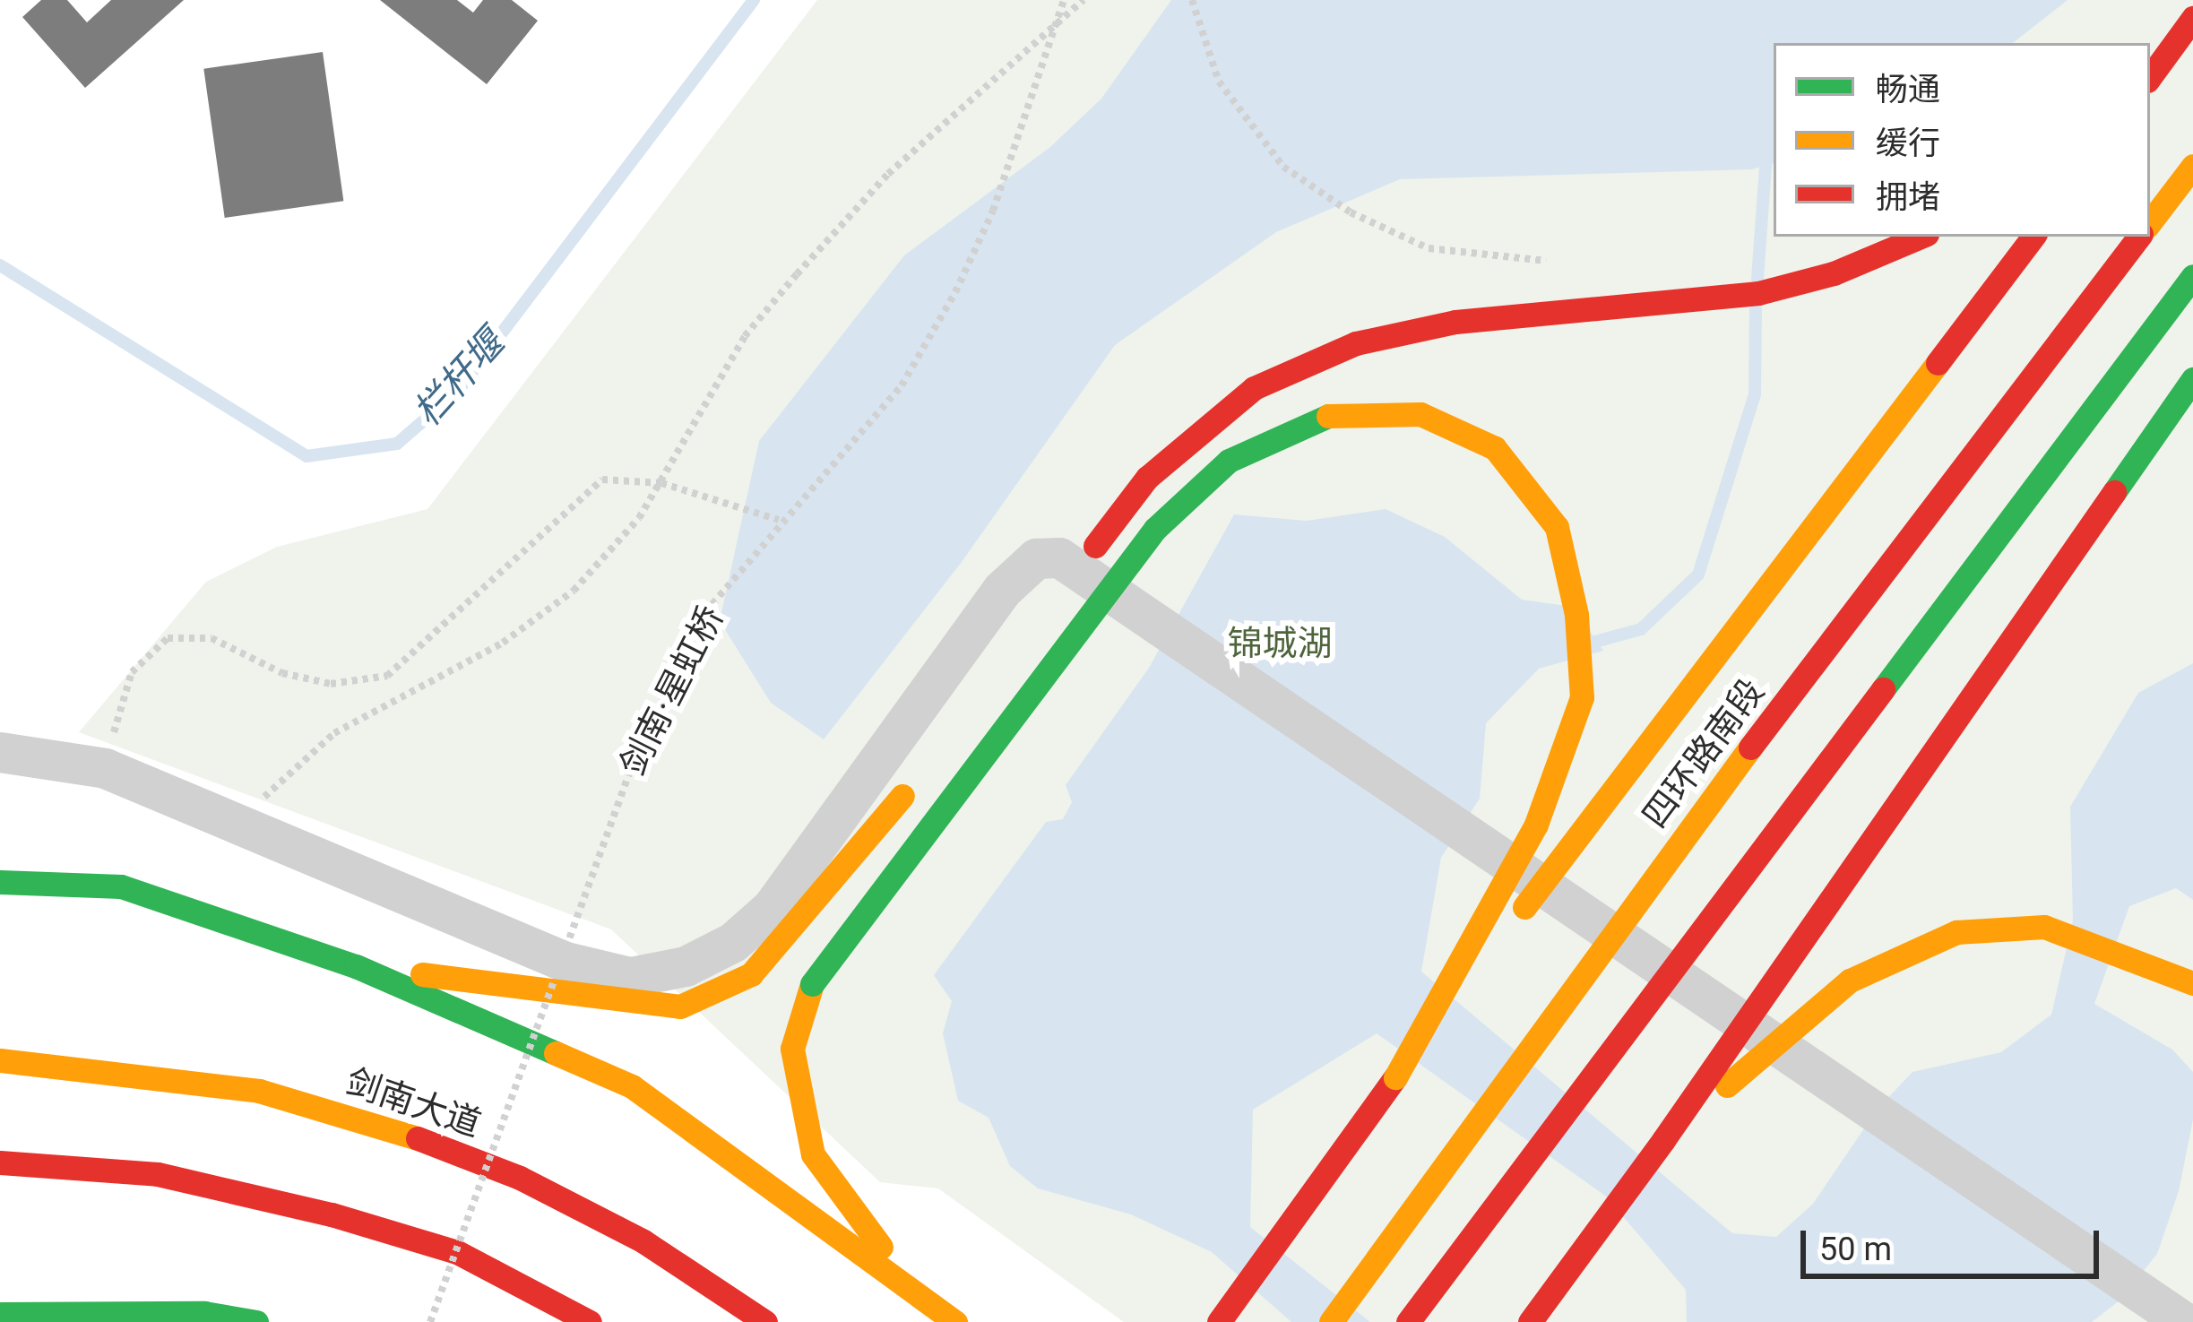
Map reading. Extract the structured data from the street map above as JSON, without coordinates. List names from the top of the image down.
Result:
{
  "streets": {
    "highway": ["四环路南段", "剑南大道"],
    "path": ["剑南·星虹桥"]
  },
  "water": ["栏杆堰"],
  "parks": ["锦城湖"],
  "legend": ["畅通", "缓行", "拥堵"],
  "scale_bar": "50 m"
}
